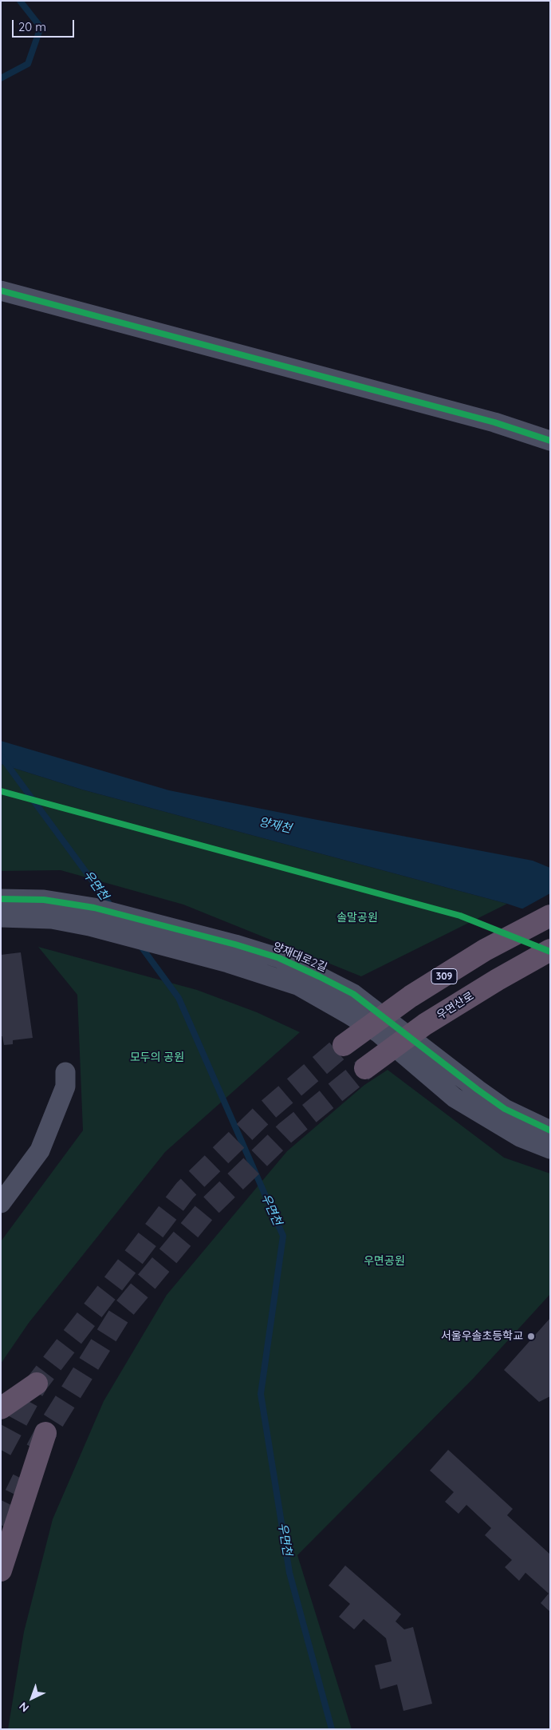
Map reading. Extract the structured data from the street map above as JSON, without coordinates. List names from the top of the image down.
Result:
{
  "streets": {
    "highway": ["309", "우면산로"],
    "street": ["양재대로2길"]
  },
  "water": ["양재천", "우면천"],
  "parks": ["솔말공원", "모두의 공원", "우면공원"],
  "places": ["서울우솔초등학교"],
  "scale_bar": "20 m",
  "north": "bottom left"
}
